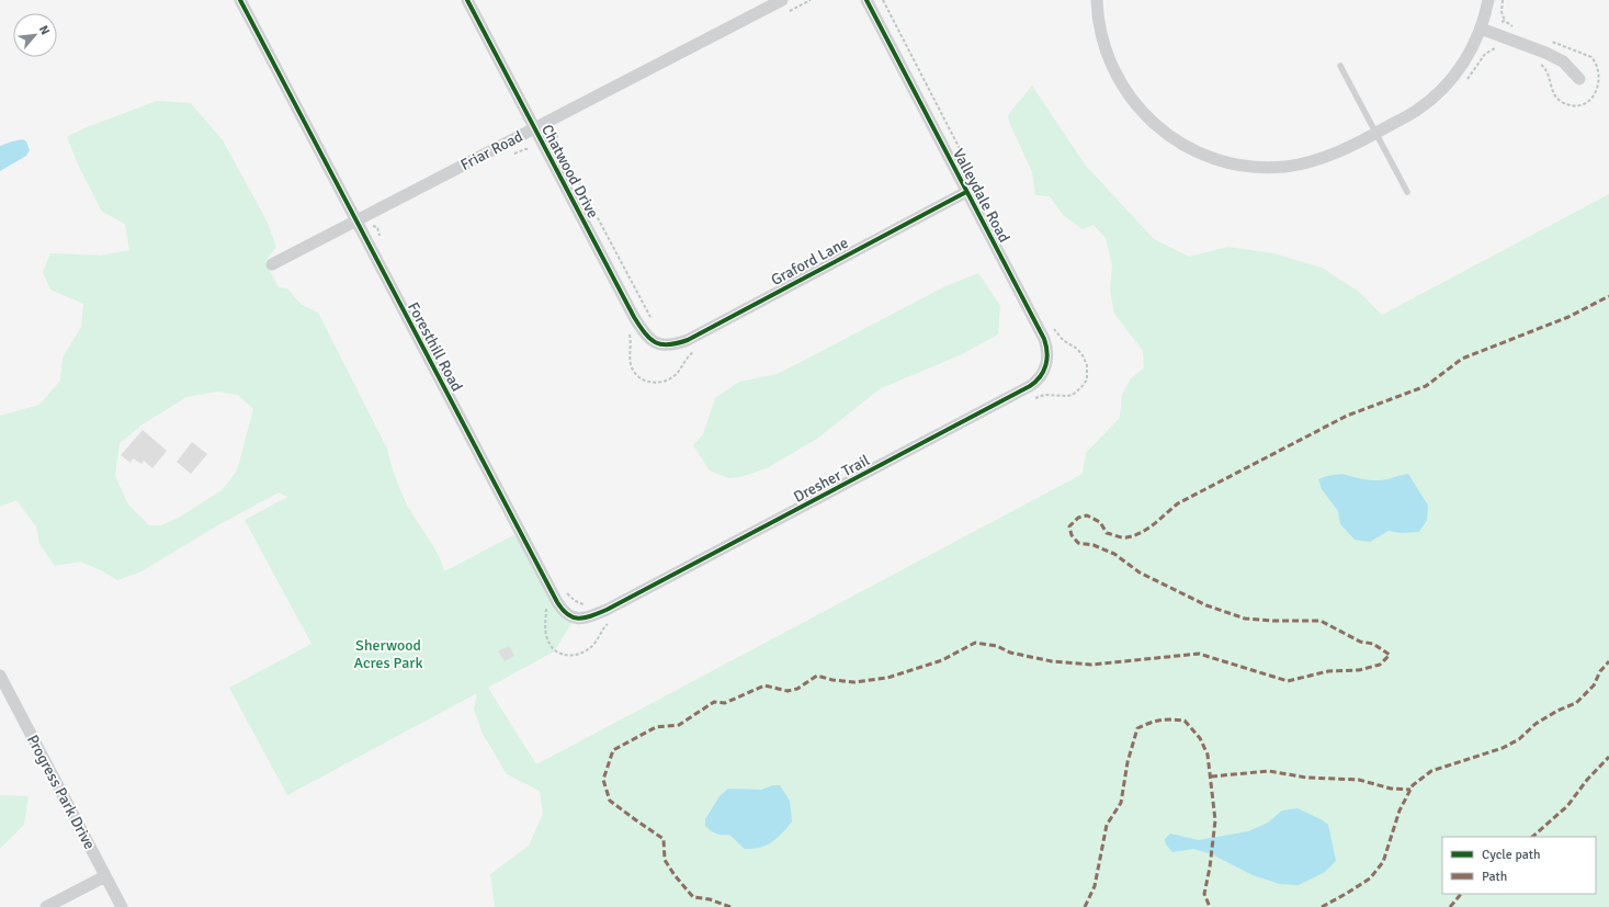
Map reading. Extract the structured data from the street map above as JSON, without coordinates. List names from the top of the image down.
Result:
{
  "streets": {
    "street": [
      "Friar Road",
      "Chatwood Drive",
      "Valleydale Road",
      "Graford Lane",
      "Foresthill Road",
      "Dresher Trail",
      "Progress Park Drive"
    ]
  },
  "crossings": [
    ["Friar Road", "Chatwood Drive"],
    ["Friar Road", "Foresthill Road"],
    ["Chatwood Drive", "Graford Lane"],
    ["Valleydale Road", "Graford Lane"],
    ["Valleydale Road", "Dresher Trail"],
    ["Foresthill Road", "Dresher Trail"]
  ],
  "parks": ["Sherwood Acres Park"],
  "legend": ["Cycle path", "Path"],
  "north": "top right"
}
